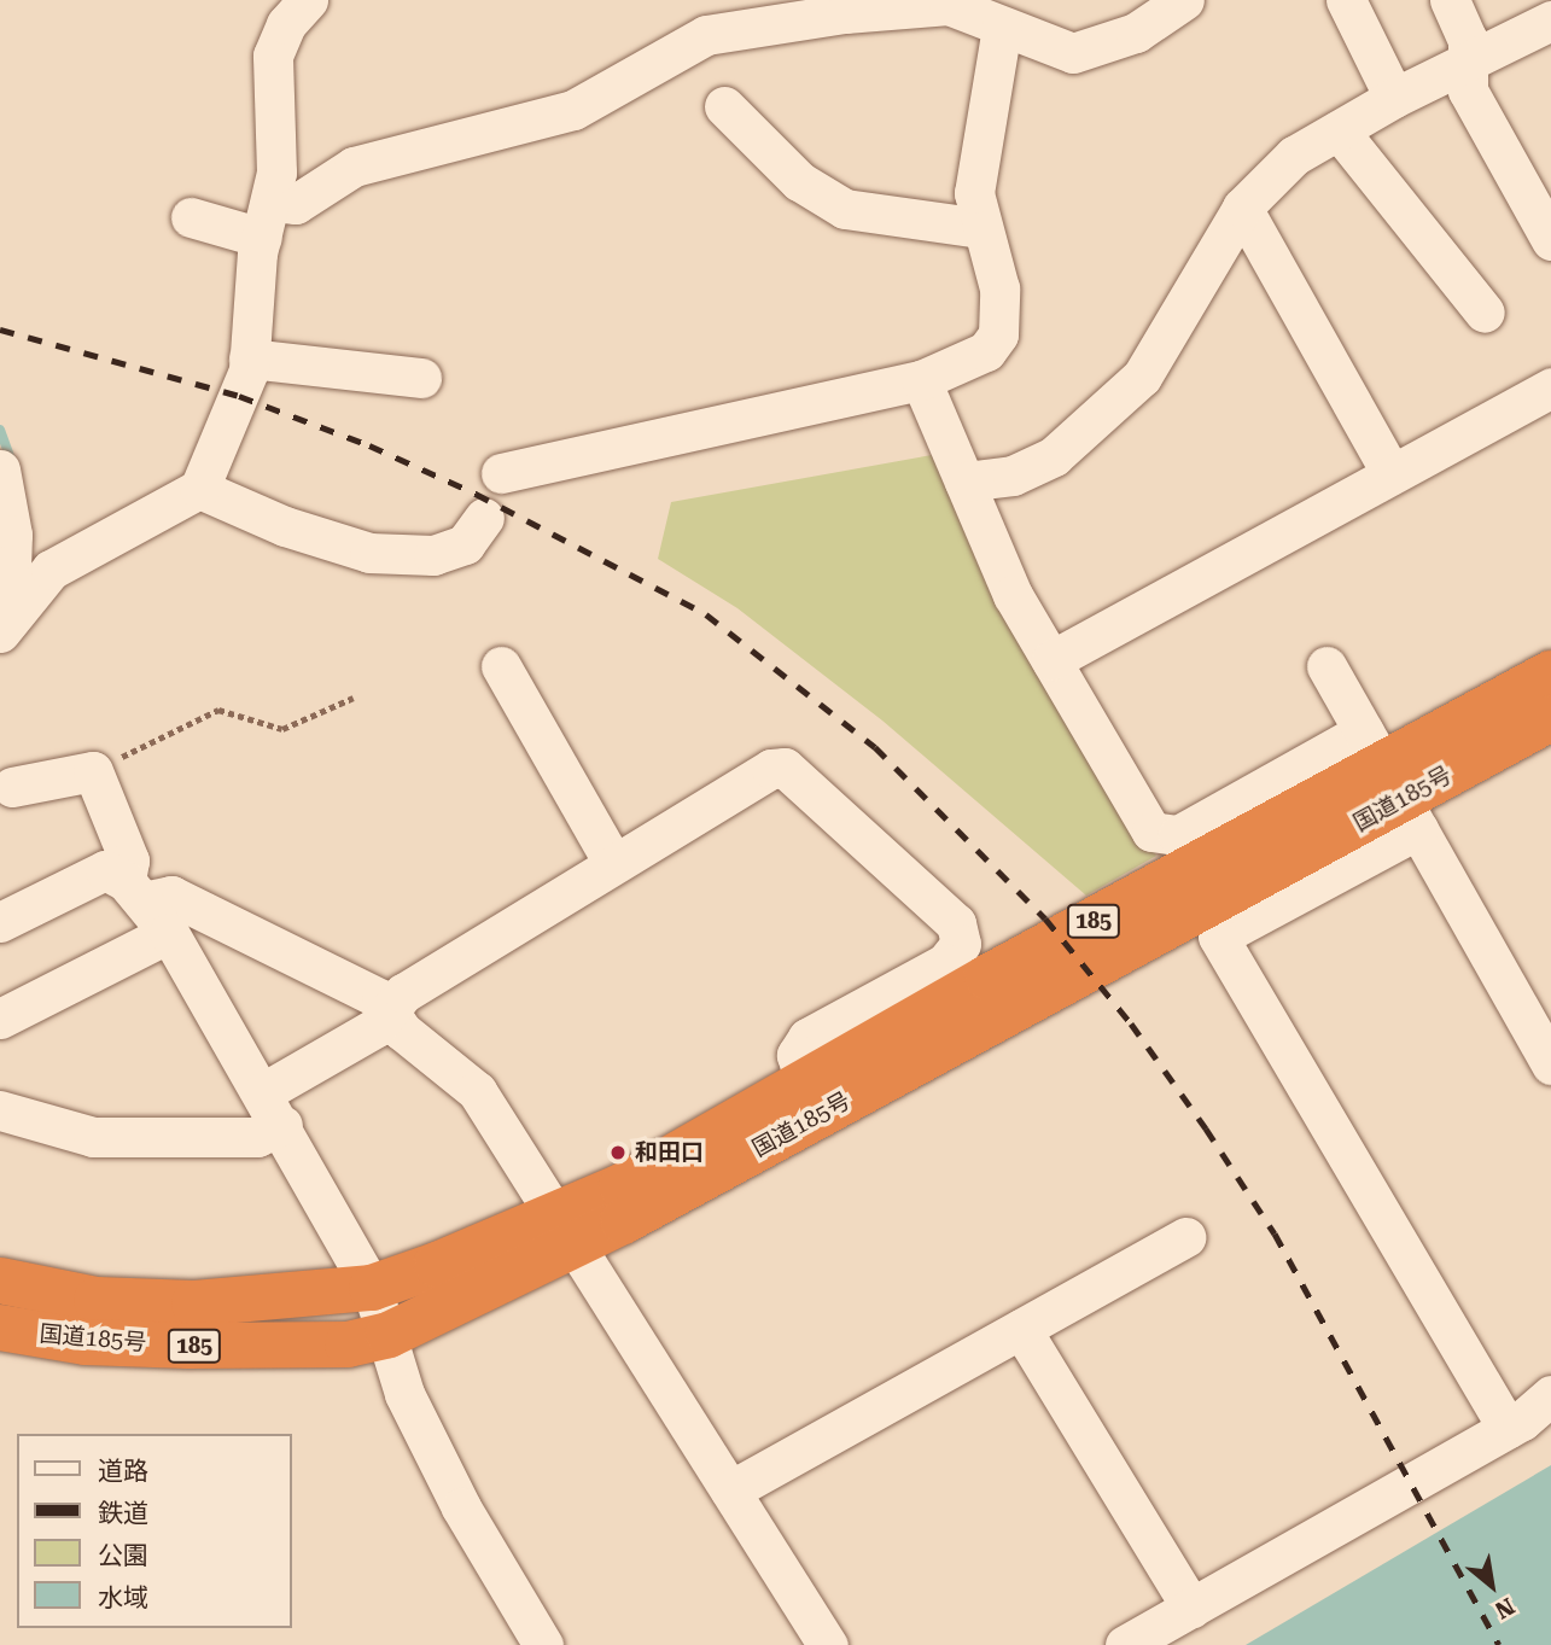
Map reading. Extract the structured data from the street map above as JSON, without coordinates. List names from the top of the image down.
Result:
{
  "streets": {
    "highway": ["国道185号", "185"]
  },
  "places": ["和田口"],
  "legend": [
    "道路",
    "鉄道",
    "公園",
    "水域"
  ],
  "north": "bottom right"
}
